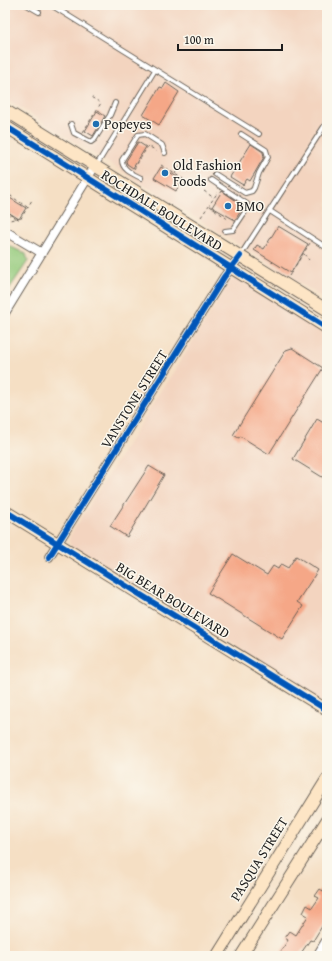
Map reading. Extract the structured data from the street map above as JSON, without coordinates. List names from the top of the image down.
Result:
{
  "streets": {
    "street": [
      "ROCHDALE BOULEVARD",
      "VANSTONE STREET",
      "BIG BEAR BOULEVARD",
      "PASQUA STREET"
    ]
  },
  "crossings": [
    ["ROCHDALE BOULEVARD", "VANSTONE STREET"],
    ["VANSTONE STREET", "BIG BEAR BOULEVARD"]
  ],
  "places": ["Popeyes", "Old Fashion Foods", "BMO"],
  "scale_bar": "100 m"
}
